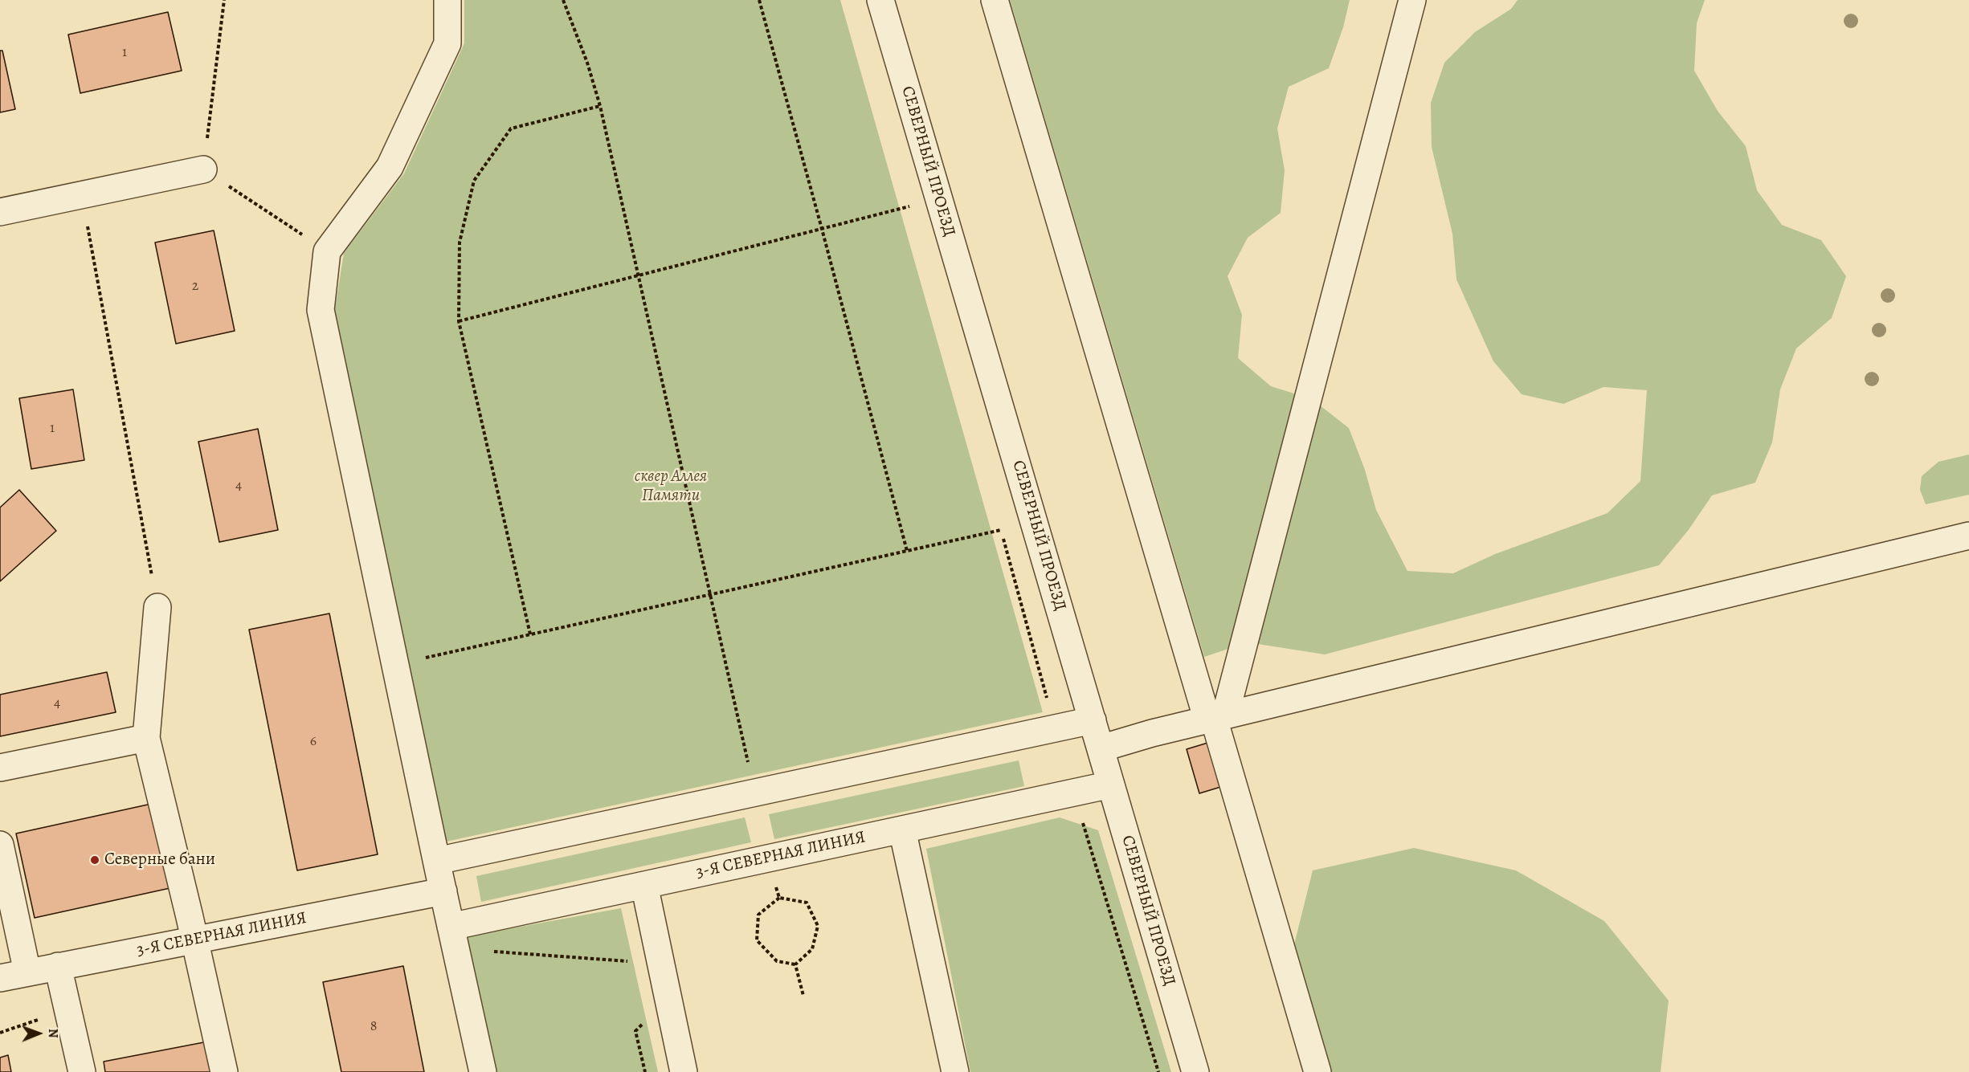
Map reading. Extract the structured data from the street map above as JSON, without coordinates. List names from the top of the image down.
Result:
{
  "streets": {
    "street": ["СЕВЕРНЫЙ ПРОЕЗД", "3-Я СЕВЕРНАЯ ЛИНИЯ"]
  },
  "crossings": [
    ["СЕВЕРНЫЙ ПРОЕЗД", "3-Я СЕВЕРНАЯ ЛИНИЯ"]
  ],
  "parks": ["сквер Аллея Памяти"],
  "places": ["Северные бани"],
  "house_numbers": [
    "1",
    "2",
    "1",
    "4",
    "4",
    "6",
    "8"
  ],
  "north": "right"
}
